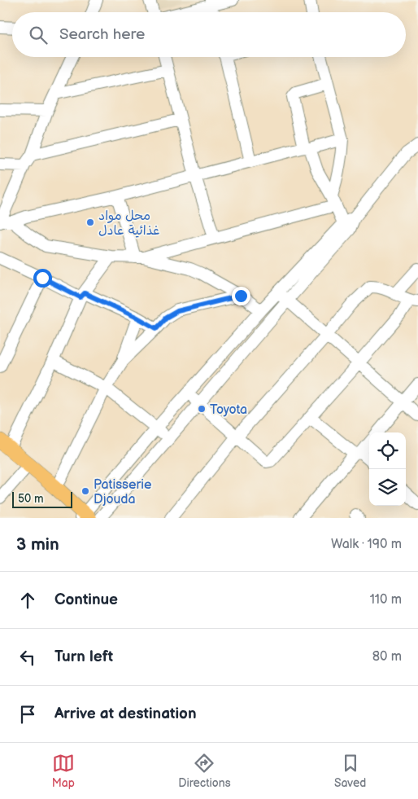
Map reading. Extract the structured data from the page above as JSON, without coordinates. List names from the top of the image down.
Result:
{
  "places": ["محل مواد غذائية عادل", "Toyota", "Patisserie Djouda"],
  "scale_bar": "50 m",
  "page": {
    "search": "Search here",
    "scale": "50 m",
    "heading": ["3 min", "Walk · 190 m"],
    "list": [
      ["Continue", "110 m"],
      ["Turn left", "80 m"],
      "Arrive at destination"
    ],
    "nav": ["Map", "Directions", "Saved"]
  }
}
